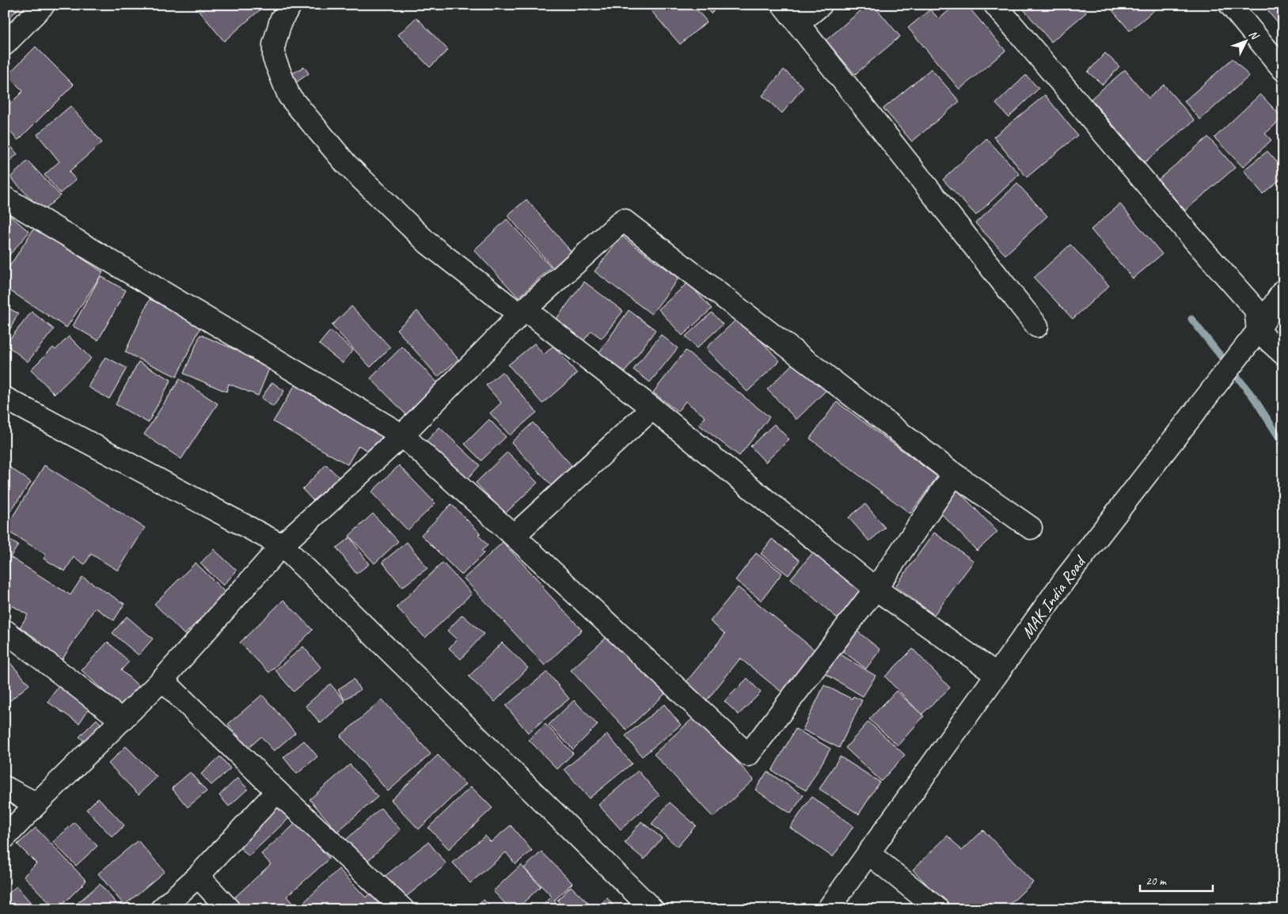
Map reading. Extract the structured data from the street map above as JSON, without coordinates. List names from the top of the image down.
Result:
{
  "streets": {
    "street": ["MAK India Road"]
  },
  "scale_bar": "20 m",
  "north": "top right"
}
